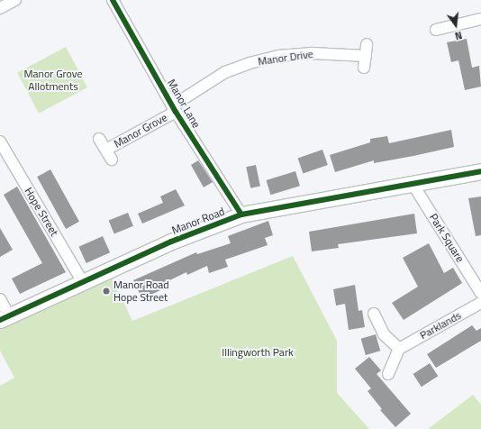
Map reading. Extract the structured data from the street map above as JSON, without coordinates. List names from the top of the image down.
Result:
{
  "streets": {
    "street": [
      "Manor Drive",
      "Manor Lane",
      "Manor Grove",
      "Hope Street",
      "Manor Road",
      "Park Square",
      "Parklands"
    ]
  },
  "crossings": [
    ["Manor Drive", "Manor Lane"],
    ["Manor Drive", "Manor Grove"],
    ["Manor Lane", "Manor Grove"],
    ["Manor Lane", "Manor Road"],
    ["Hope Street", "Manor Road"],
    ["Manor Road", "Park Square"]
  ],
  "parks": ["Manor Grove Allotments", "Illingworth Park"],
  "places": ["Manor Road Hope Street"],
  "north": "bottom"
}
